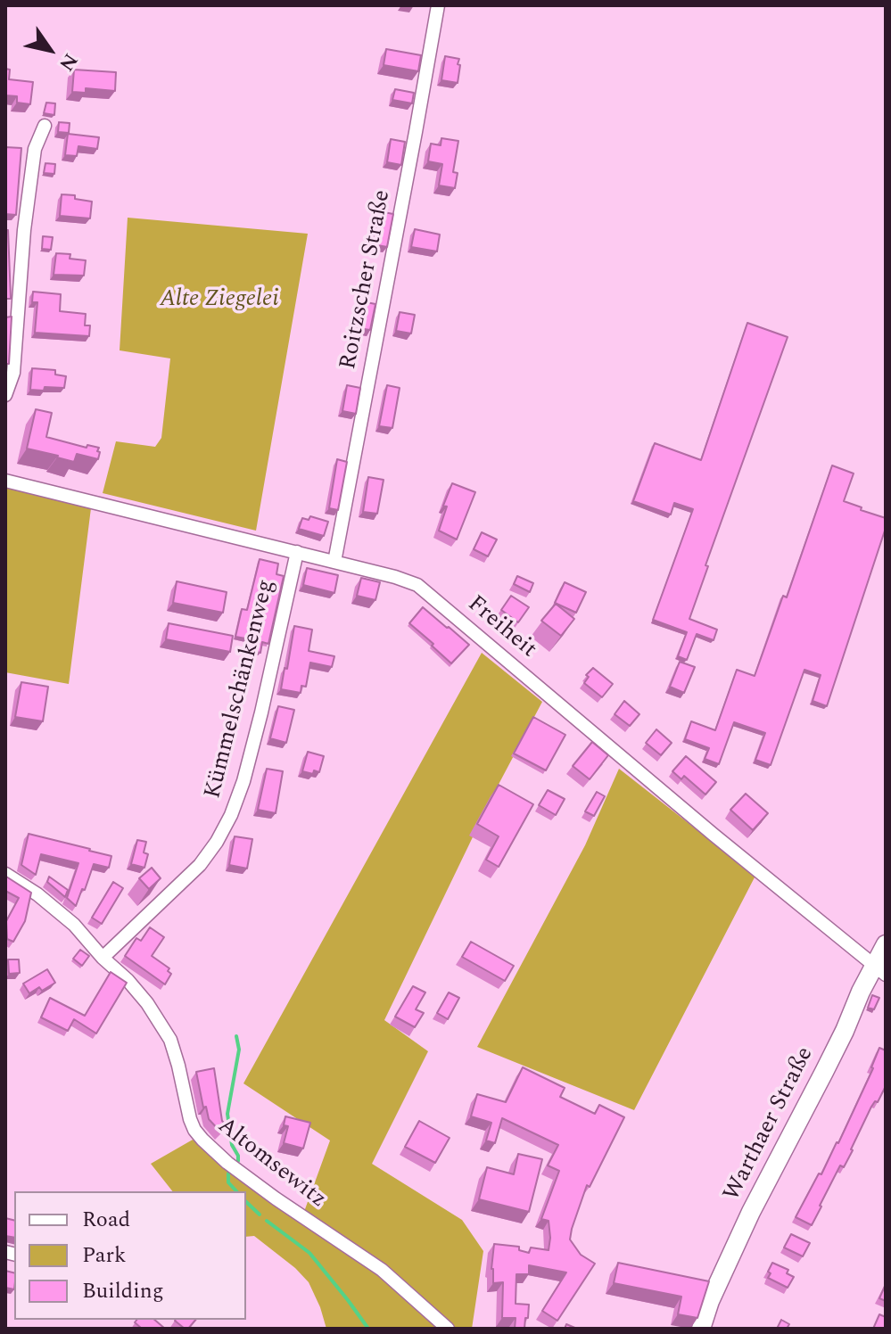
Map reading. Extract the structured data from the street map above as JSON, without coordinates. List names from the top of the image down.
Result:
{
  "streets": {
    "street": [
      "Roitzscher Straße",
      "Freiheit",
      "Kümmelschänkenweg",
      "Warthaer Straße",
      "Altomsewitz"
    ]
  },
  "crossings": [
    ["Roitzscher Straße", "Freiheit"],
    ["Freiheit", "Kümmelschänkenweg"],
    ["Freiheit", "Warthaer Straße"],
    ["Kümmelschänkenweg", "Altomsewitz"]
  ],
  "parks": ["Alte Ziegelei"],
  "legend": ["Road", "Park", "Building"],
  "north": "bottom right"
}
